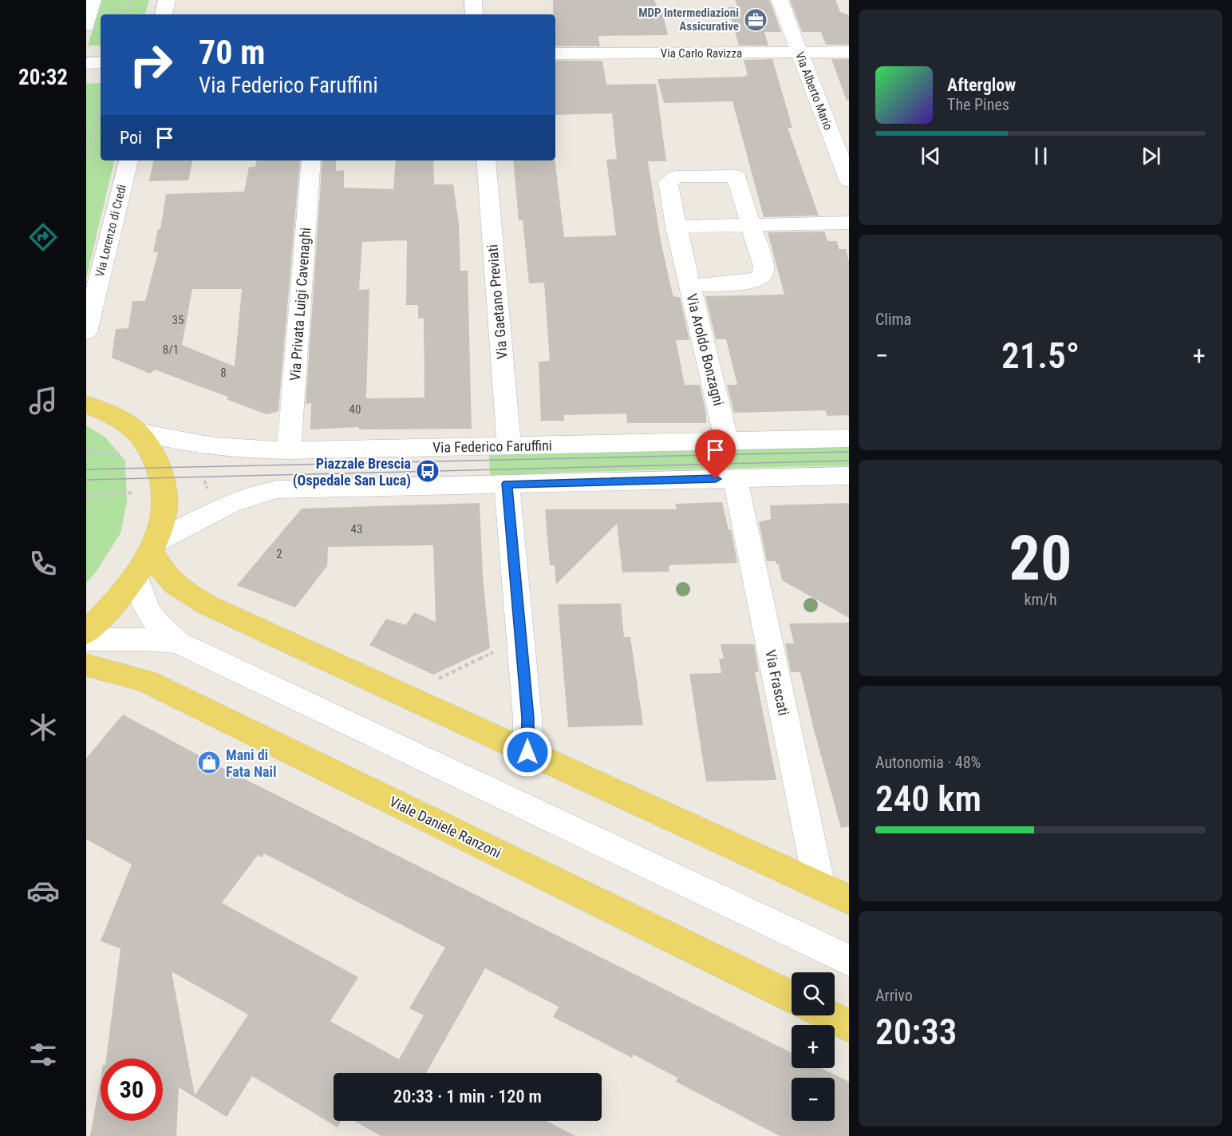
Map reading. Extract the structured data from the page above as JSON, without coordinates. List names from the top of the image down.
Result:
{
  "streets": {
    "main road": ["Viale Daniele Ranzoni"],
    "street": [
      "Via Carlo Ravizza",
      "Via Alberto Mario",
      "Via Lorenzo di Credi",
      "Via Gaetano Previati",
      "Via Privata Luigi Cavenaghi",
      "Via Aroldo Bonzagni",
      "Via Federico Faruffini",
      "Via Frascati"
    ]
  },
  "crossings": [
    ["Via Carlo Ravizza", "Via Alberto Mario"],
    ["Via Gaetano Previati", "Via Federico Faruffini"],
    ["Via Privata Luigi Cavenaghi", "Via Federico Faruffini"],
    ["Via Aroldo Bonzagni", "Via Federico Faruffini"]
  ],
  "places": {
    "office": ["MDP Intermediazioni Assicurative"],
    "bus stop": ["Piazzale Brescia (Ospedale San Luca)"],
    "shop": ["Mani di Fata Nail"]
  },
  "house_numbers": [
    "35",
    "8/1",
    "8",
    "40",
    "43",
    "2"
  ],
  "page": {
    "tabs": "20:32",
    "turn": ["70 m", "Via Federico Faruffini"],
    "song": ["Afterglow", "The Pines"],
    "then": "Poi",
    "tile": [
      "Clima",
      ["20", "km/h"],
      ["Autonomia · 48%", "240 km"],
      ["Arrivo", "20:33"]
    ],
    "heat": ["−", "21.5°", "+"],
    "map_buttons": ["+", "−"],
    "limit": "30",
    "trip": "20:33 · 1 min · 120 m"
  }
}
